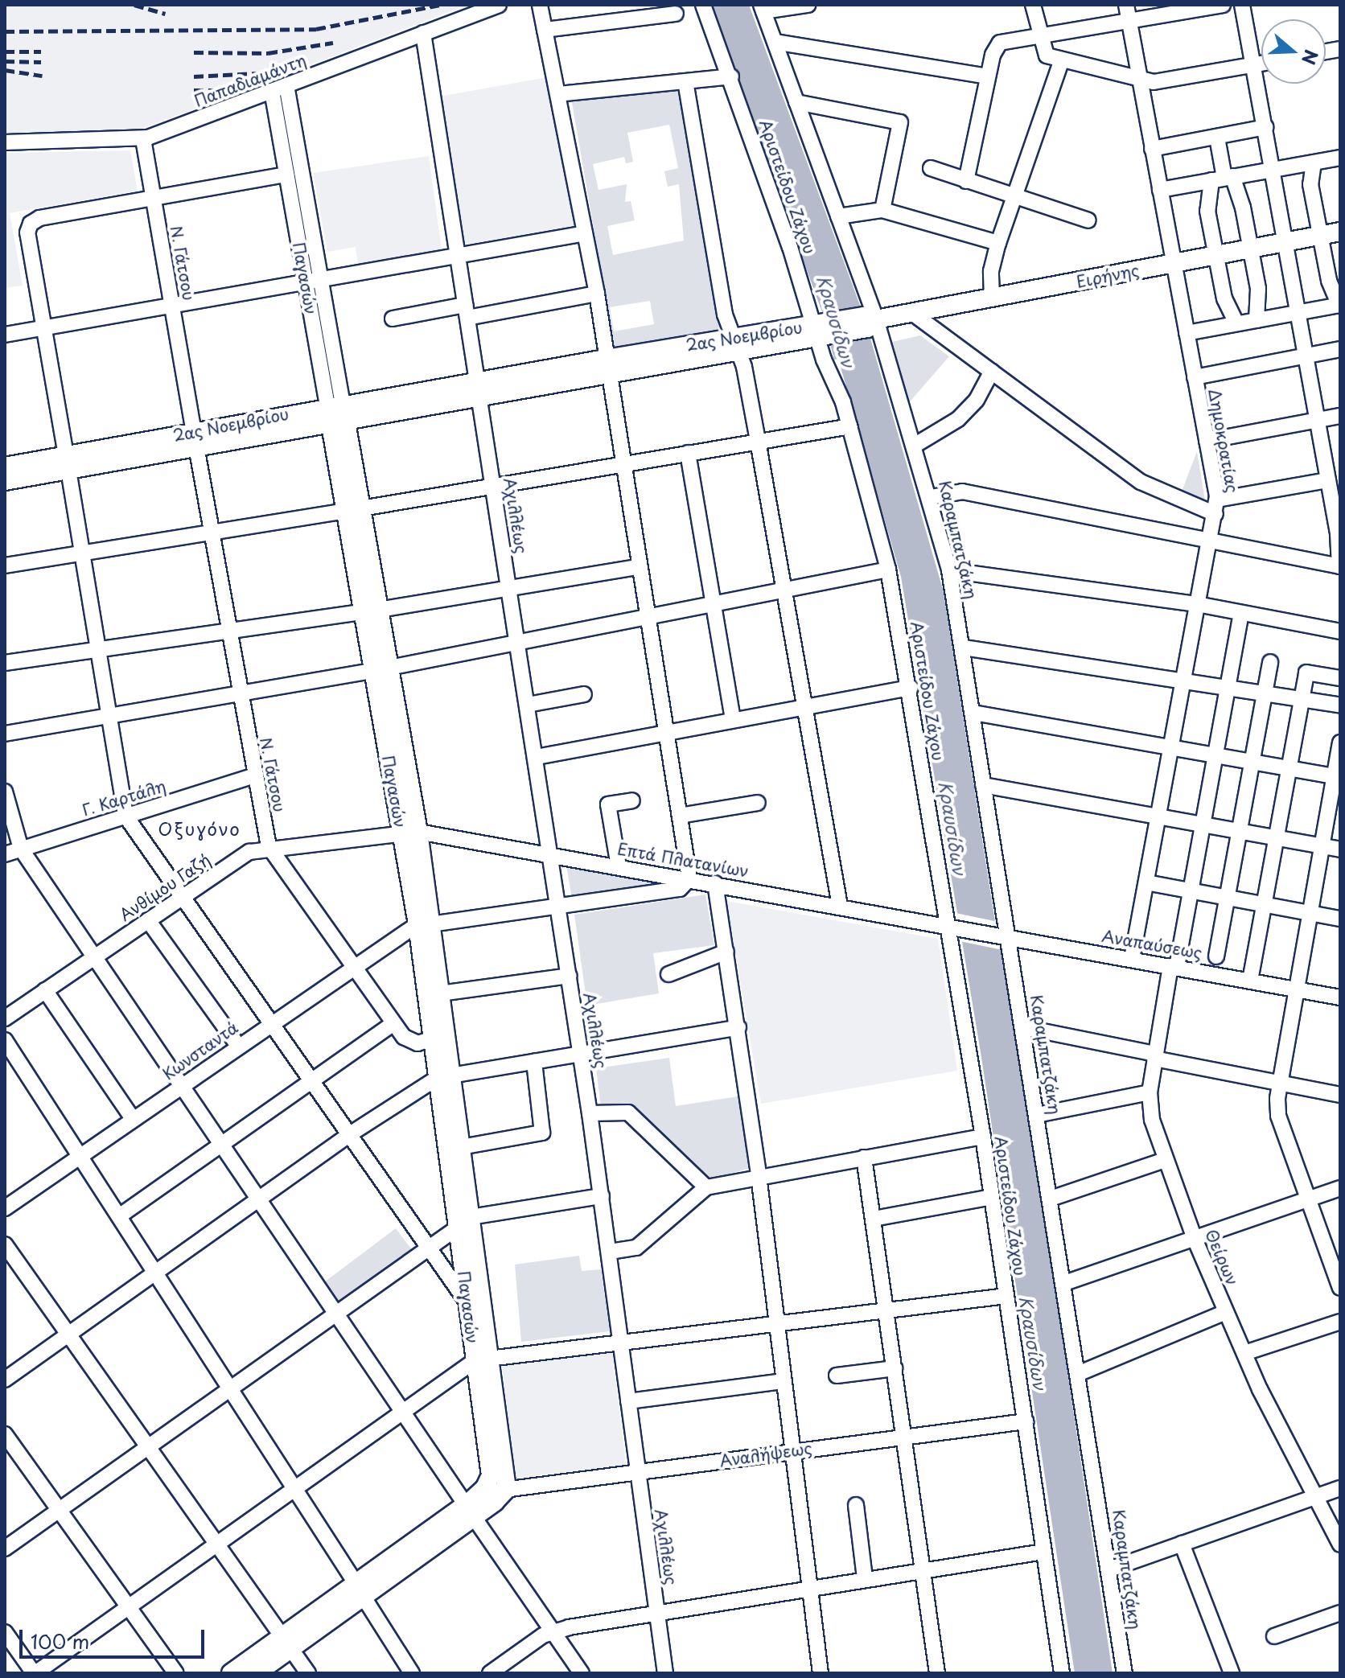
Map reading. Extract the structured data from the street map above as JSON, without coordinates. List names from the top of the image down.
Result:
{
  "streets": {
    "main road": ["Ειρήνης", "Παγασών", "2ας Νοεμβρίου"],
    "street": [
      "Παπαδιαμάντη",
      "Αριστείδου Ζάχου",
      "Ν. Γάτσου",
      "Δημοκρατίας",
      "Αχιλλέως",
      "Καραμπατζάκη",
      "Γ. Καρτάλη",
      "Επτά Πλατανίων",
      "Ανθίμου Γαζή",
      "Αναπαύσεως",
      "Κωνσταντά",
      "Θείρων",
      "Αναλήψεως"
    ]
  },
  "crossings": [
    ["Παπαδιαμάντη", "Ν. Γάτσου"],
    ["Παπαδιαμάντη", "Παγασών"],
    ["Παπαδιαμάντη", "Αχιλλέως"],
    ["Αριστείδου Ζάχου", "2ας Νοεμβρίου"],
    ["Αριστείδου Ζάχου", "Επτά Πλατανίων"],
    ["Αριστείδου Ζάχου", "Αναπαύσεως"],
    ["Αριστείδου Ζάχου", "Αναλήψεως"],
    ["Ν. Γάτσου", "Παγασών"],
    ["Ν. Γάτσου", "2ας Νοεμβρίου"],
    ["Ν. Γάτσου", "Γ. Καρτάλη"],
    ["Ν. Γάτσου", "Ανθίμου Γαζή"],
    ["Ν. Γάτσου", "Κωνσταντά"],
    ["Ειρήνης", "2ας Νοεμβρίου"],
    ["Ειρήνης", "Δημοκρατίας"],
    ["Ειρήνης", "Καραμπατζάκη"],
    ["Παγασών", "2ας Νοεμβρίου"],
    ["Παγασών", "Επτά Πλατανίων"],
    ["Παγασών", "Ανθίμου Γαζή"],
    ["Παγασών", "Κωνσταντά"],
    ["Παγασών", "Αναλήψεως"],
    ["2ας Νοεμβρίου", "Αχιλλέως"],
    ["2ας Νοεμβρίου", "Καραμπατζάκη"],
    ["Δημοκρατίας", "Αναπαύσεως"],
    ["Αχιλλέως", "Επτά Πλατανίων"],
    ["Αχιλλέως", "Κωνσταντά"],
    ["Αχιλλέως", "Αναλήψεως"],
    ["Καραμπατζάκη", "Αναπαύσεως"],
    ["Επτά Πλατανίων", "Ανθίμου Γαζή"],
    ["Επτά Πλατανίων", "Αναπαύσεως"],
    ["Επτά Πλατανίων", "Κωνσταντά"],
    ["Αναπαύσεως", "Θείρων"]
  ],
  "districts": ["Οξυγόνο"],
  "water": ["Κραυσίδων"],
  "scale_bar": "100 m",
  "north": "right"
}
